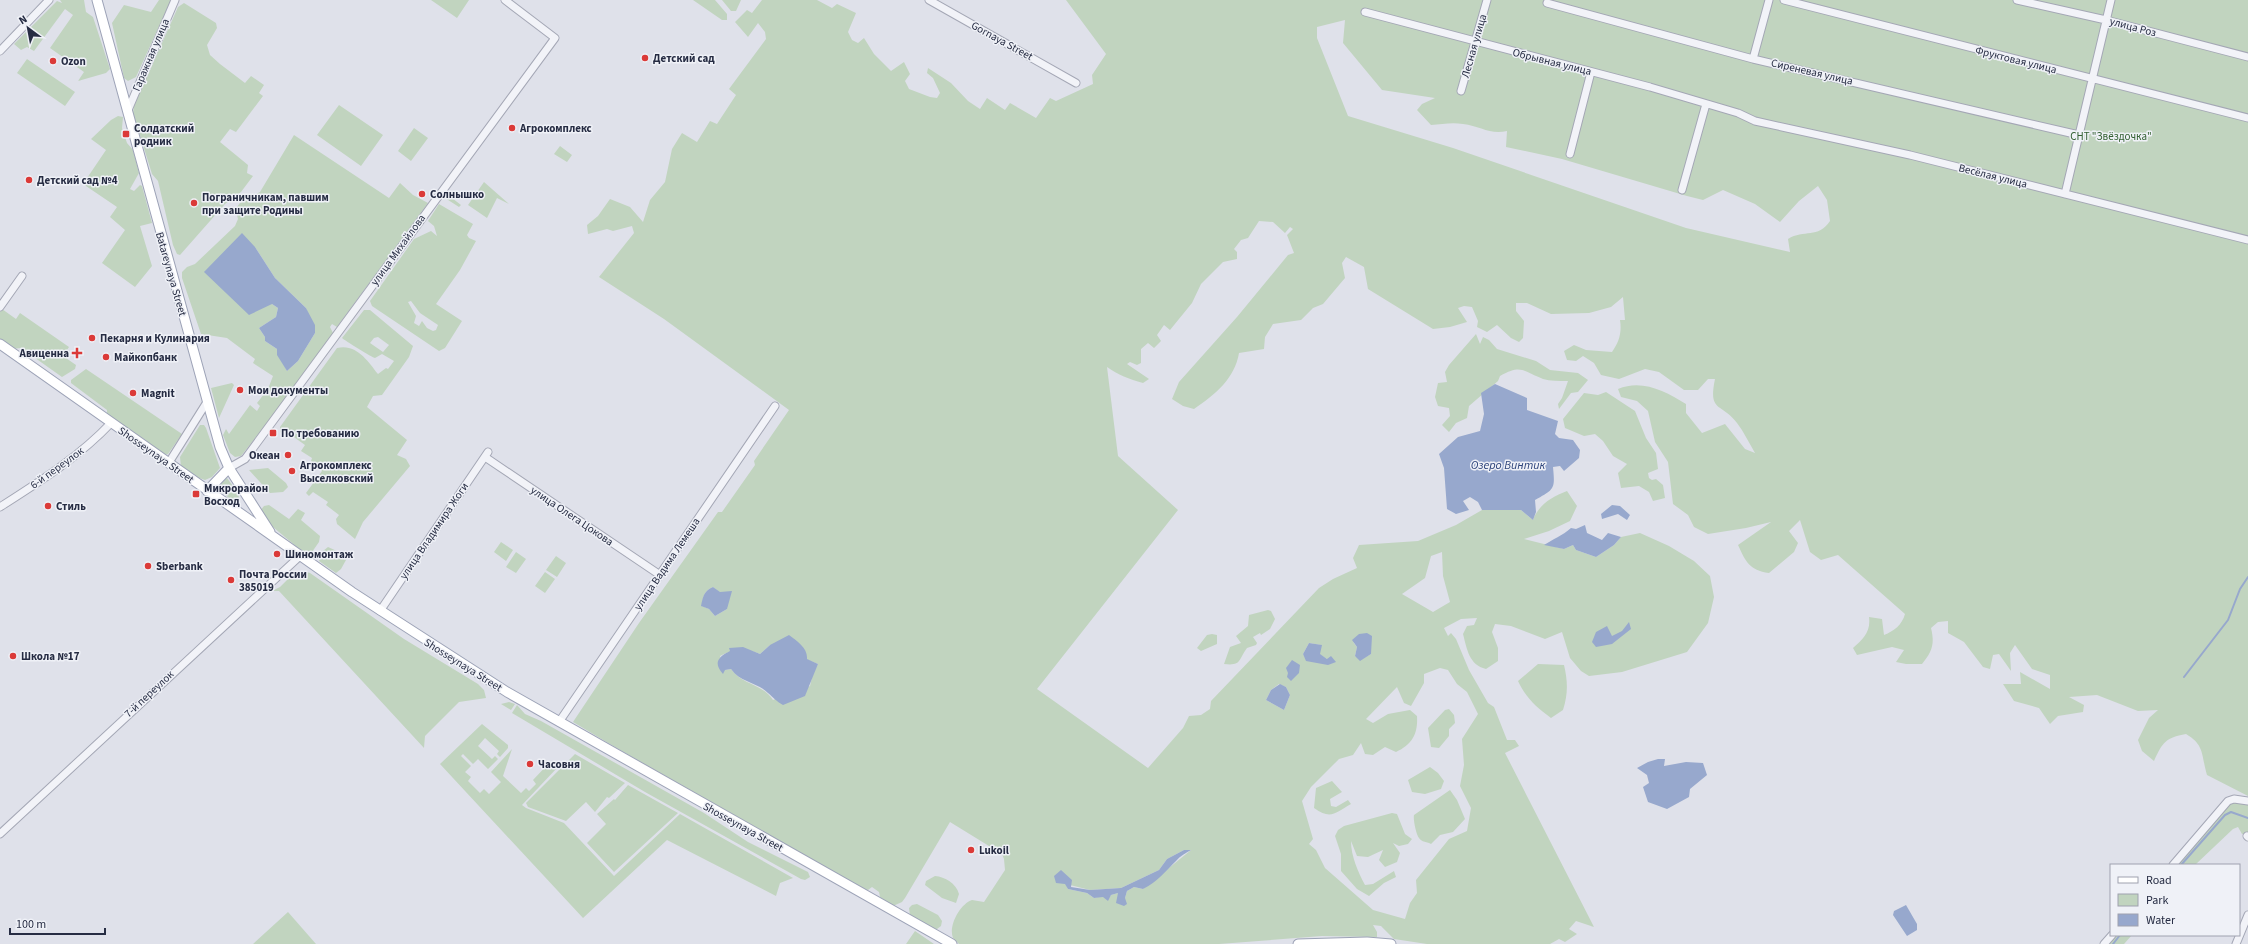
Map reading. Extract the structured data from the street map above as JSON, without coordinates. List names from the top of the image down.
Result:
{
  "streets": {
    "main road": ["Batareynaya Street", "Shosseynaya Street"],
    "street": [
      "улица Роз",
      "Gornaya Street",
      "Лесная улица",
      "Гаражная улица",
      "Фруктовая улица",
      "Обрывная улица",
      "Сиреневая улица",
      "Весёлая улица",
      "улица Михайлова",
      "6-й переулок",
      "улица Олега Цокова",
      "улица Владимира Жоги",
      "улица Вадима Лемеша",
      "7-й переулок"
    ]
  },
  "crossings": [
    ["Лесная улица", "Обрывная улица"],
    ["Гаражная улица", "Batareynaya Street"],
    ["Обрывная улица", "Весёлая улица"],
    ["улица Михайлова", "Batareynaya Street"],
    ["Batareynaya Street", "Shosseynaya Street"],
    ["Shosseynaya Street", "6-й переулок"],
    ["Shosseynaya Street", "улица Владимира Жоги"],
    ["Shosseynaya Street", "улица Вадима Лемеша"],
    ["Shosseynaya Street", "7-й переулок"],
    ["улица Олега Цокова", "улица Владимира Жоги"],
    ["улица Олега Цокова", "улица Вадима Лемеша"]
  ],
  "water": ["Озеро Винтик"],
  "parks": ["СНТ \"Звёздочка\""],
  "places": {
    "other": [
      "Детский сад",
      "Ozon",
      "Агрокомплекс",
      "Детский сад №4",
      "Солнышко",
      "Пограничникам, павшим при защите Родины",
      "Пекарня и Кулинария",
      "Майкопбанк",
      "Мои документы",
      "Magnit",
      "Океан",
      "Агрокомплекс Выселковский",
      "Стиль",
      "Шиномонтаж",
      "Sberbank",
      "Почта России 385019",
      "Школа №17",
      "Часовня",
      "Lukoil"
    ],
    "transit": ["Солдатский родник", "По требованию", "Микрорайон Восход"],
    "health": ["Авиценна"]
  },
  "legend": ["Road", "Park", "Water"],
  "scale_bar": "100 m",
  "north": "top left"
}
